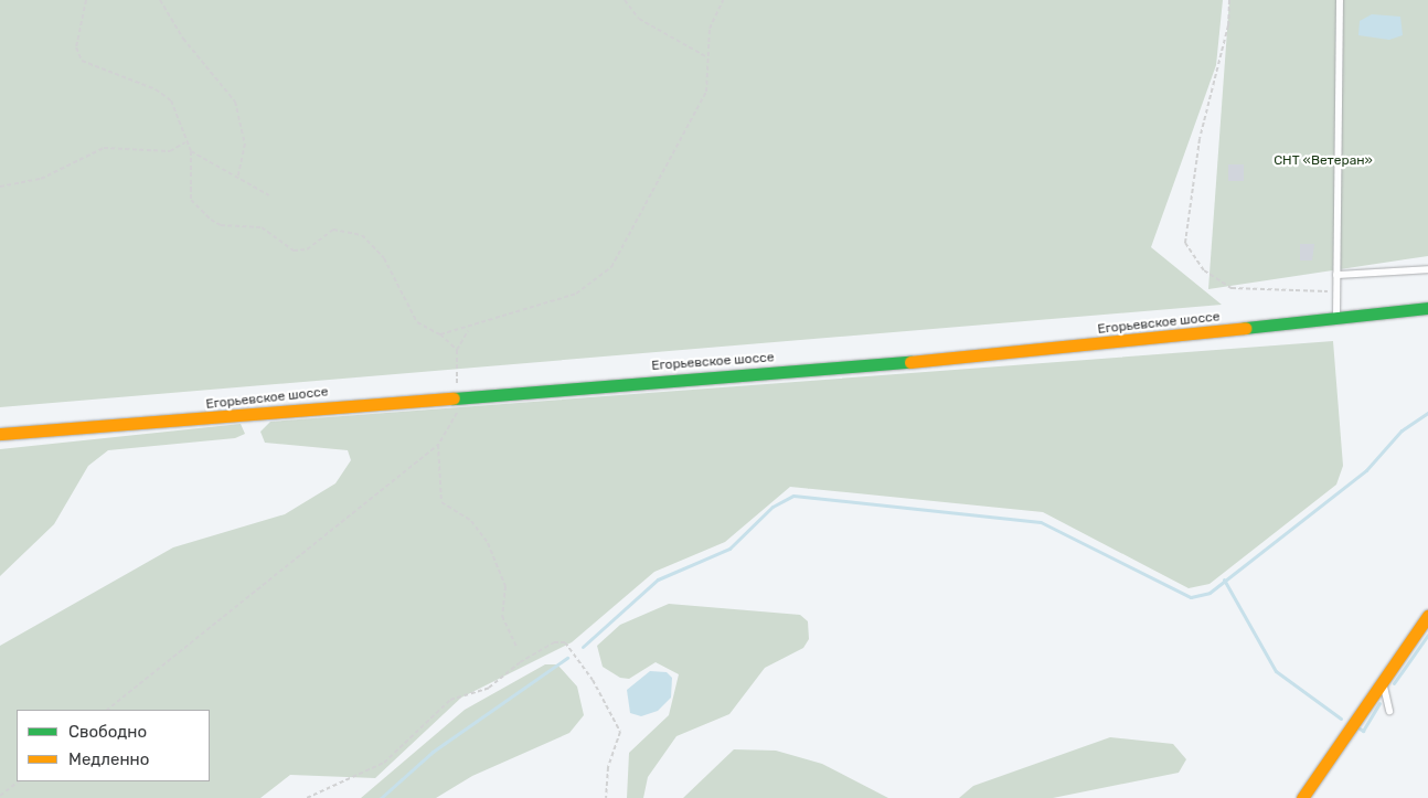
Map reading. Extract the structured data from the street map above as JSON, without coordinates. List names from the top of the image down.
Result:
{
  "streets": {
    "main road": ["Егорьевское шоссе"]
  },
  "parks": ["СНТ «Ветеран»"],
  "legend": ["Свободно", "Медленно"]
}
